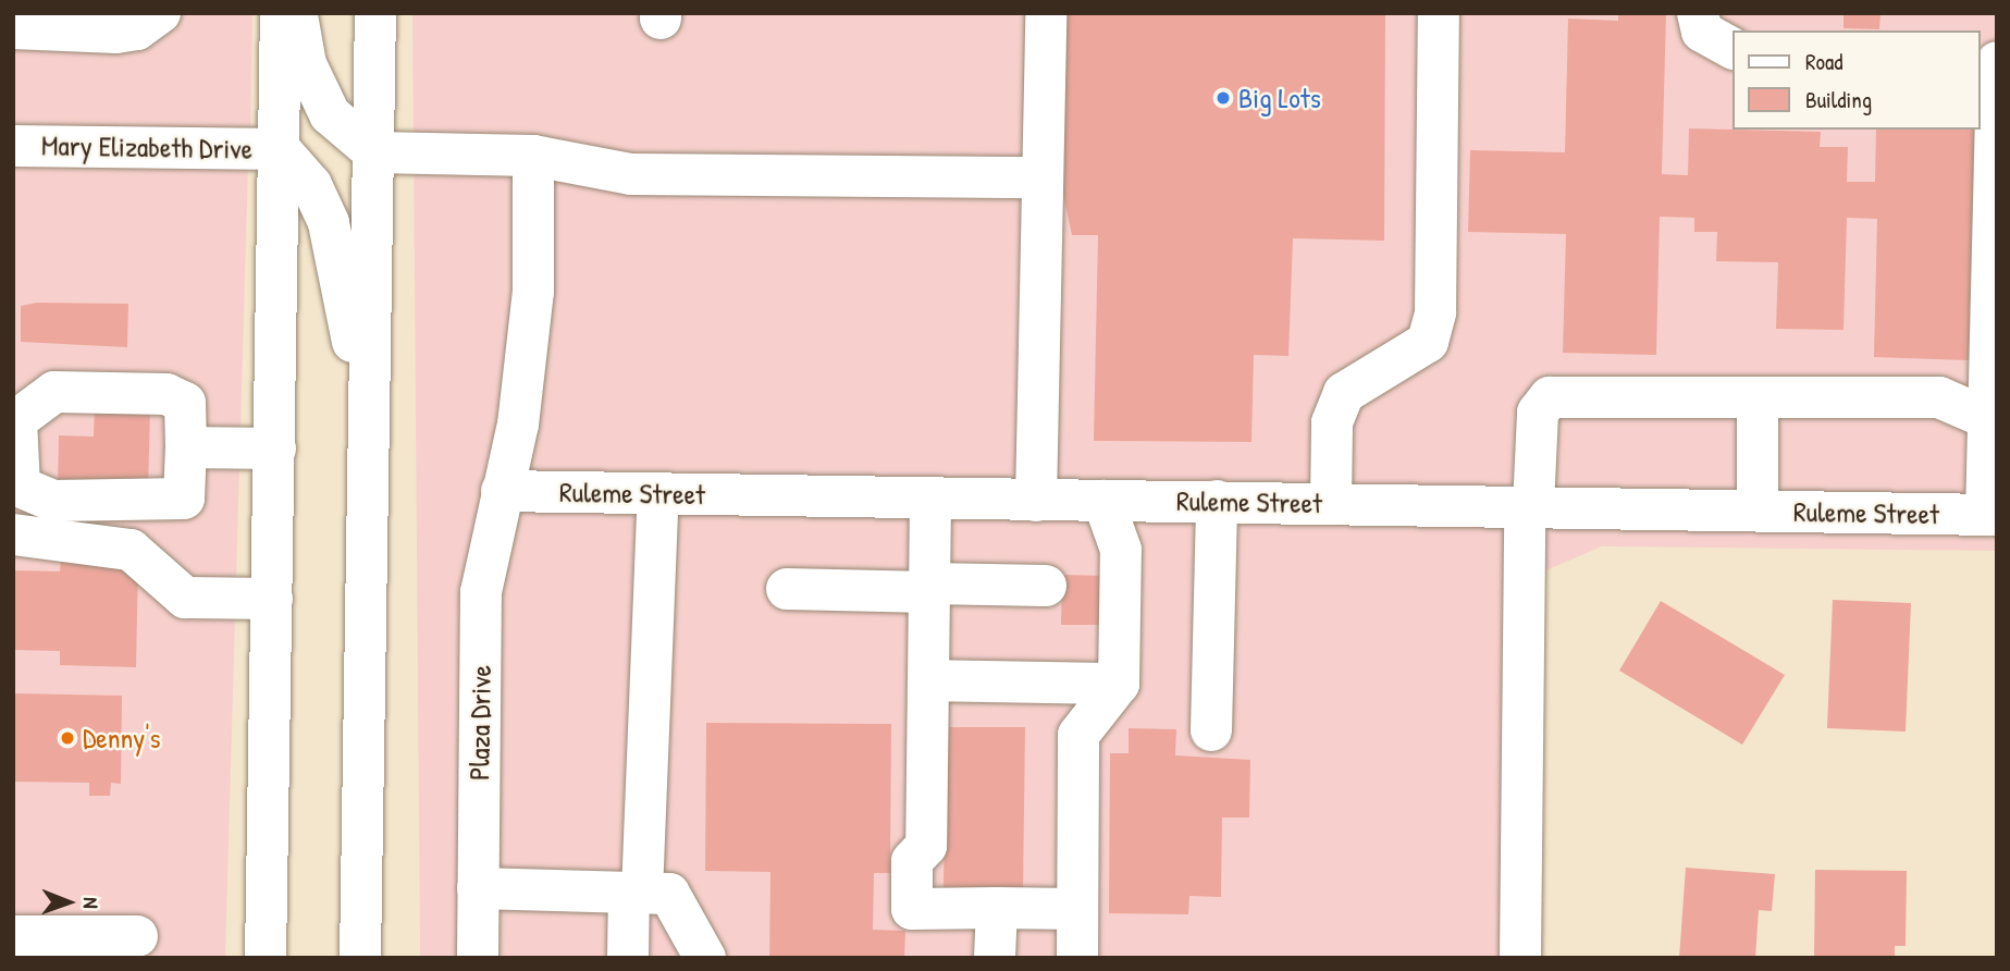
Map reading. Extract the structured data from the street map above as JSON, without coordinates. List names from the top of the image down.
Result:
{
  "streets": {
    "street": ["Mary Elizabeth Drive", "Ruleme Street", "Plaza Drive"]
  },
  "crossings": [
    ["Ruleme Street", "Plaza Drive"]
  ],
  "places": ["Big Lots", "Denny's"],
  "legend": ["Road", "Building"],
  "north": "right"
}
